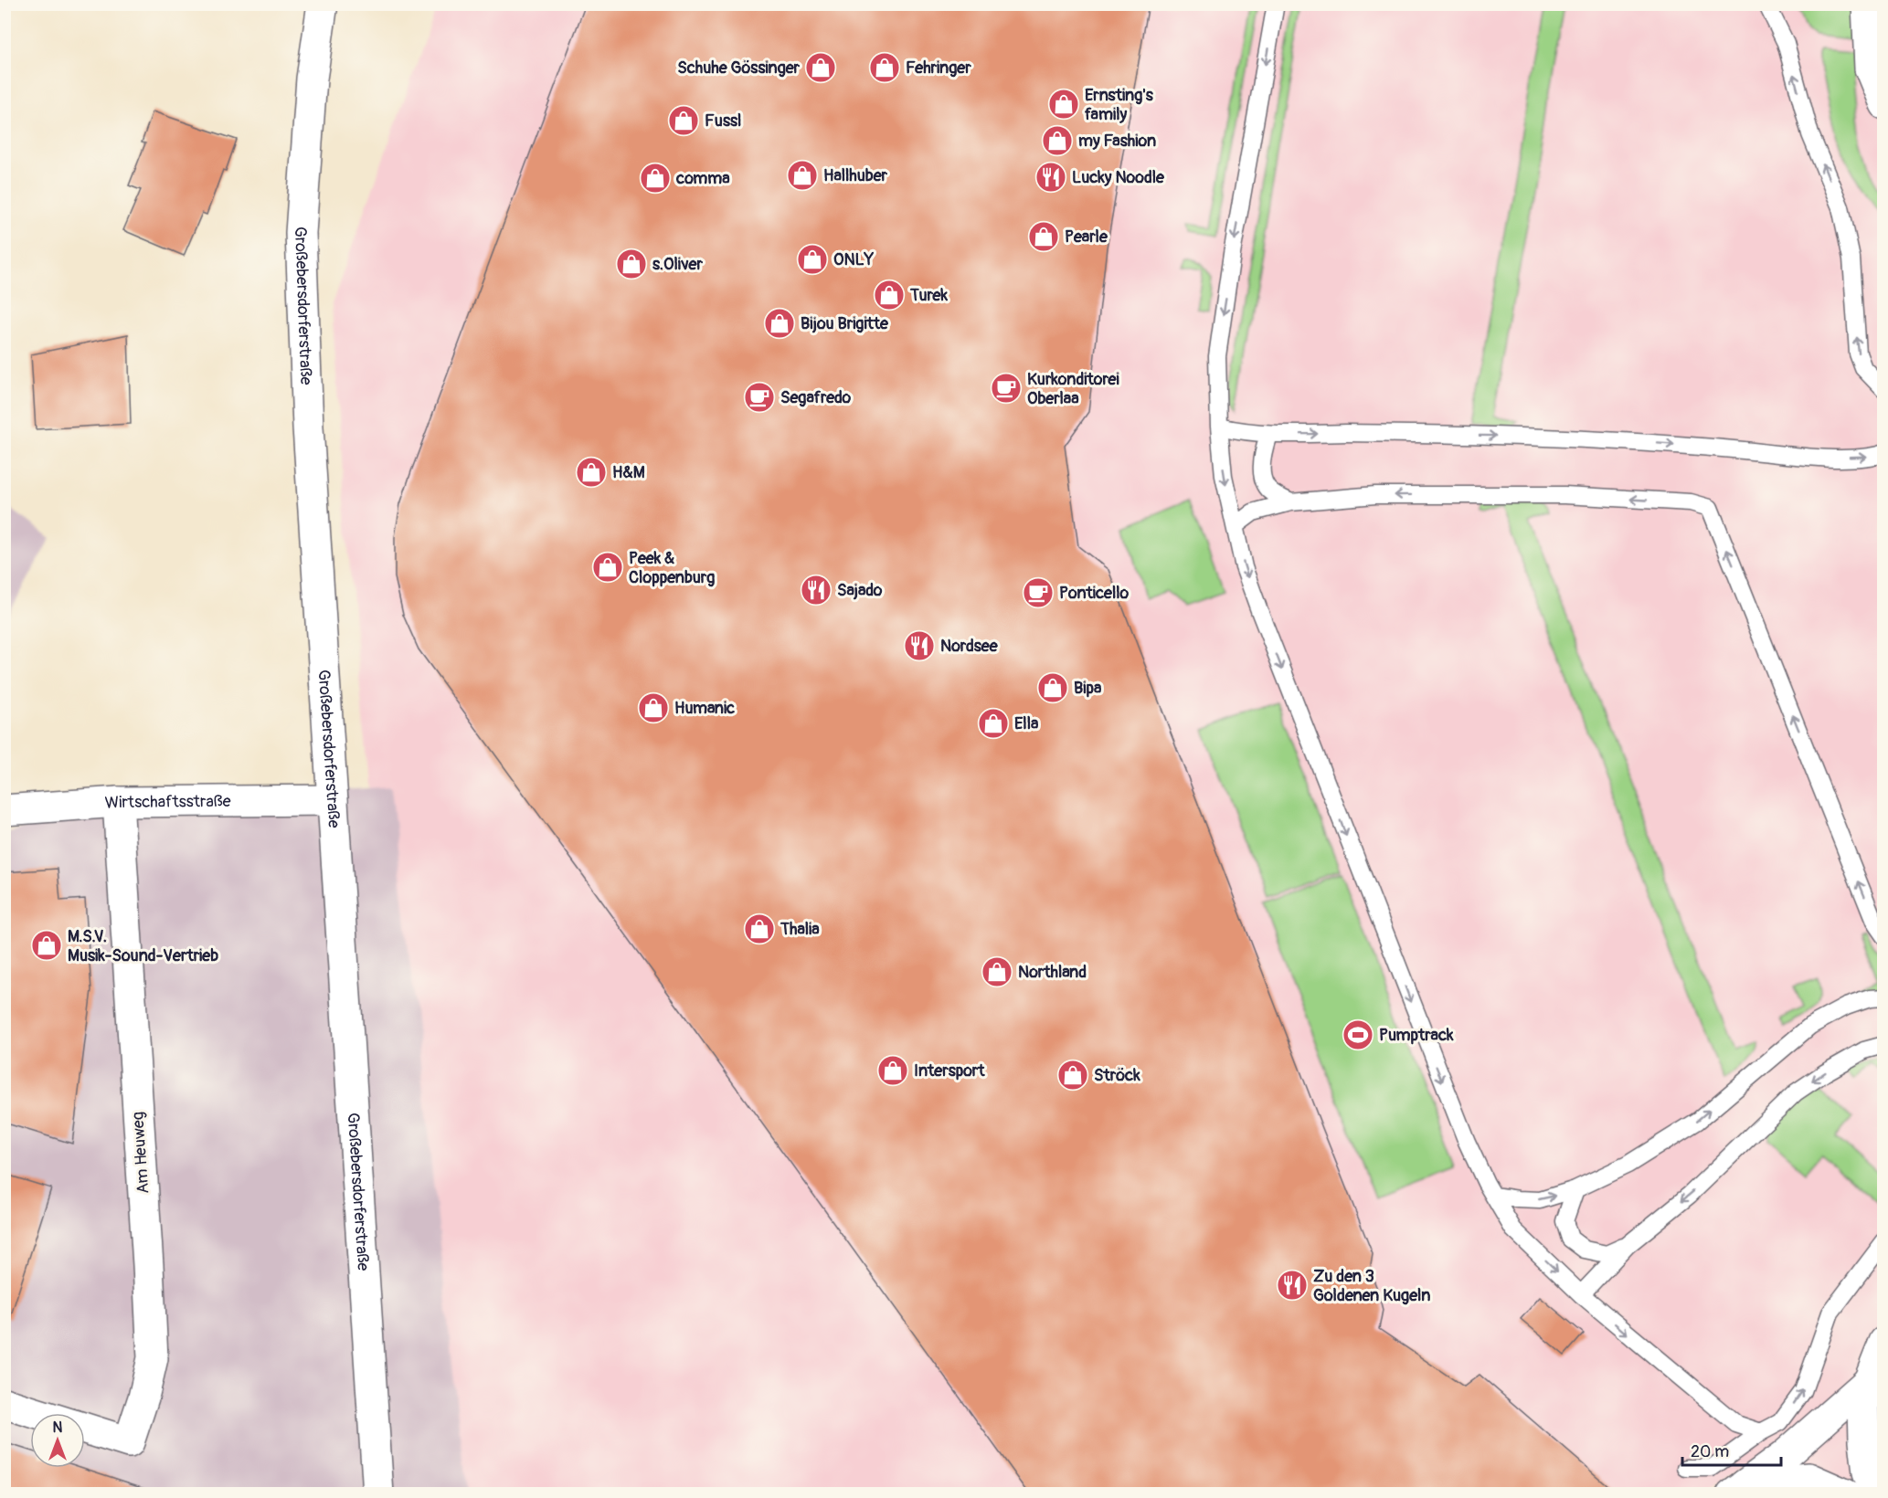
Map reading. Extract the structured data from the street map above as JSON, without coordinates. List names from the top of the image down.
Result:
{
  "streets": {
    "street": ["Großebersdorferstraße", "Wirtschaftsstraße", "Am Heuweg"]
  },
  "crossings": [
    ["Großebersdorferstraße", "Wirtschaftsstraße"],
    ["Wirtschaftsstraße", "Am Heuweg"]
  ],
  "places": {
    "shop": [
      "Schuhe Gössinger",
      "Fehringer",
      "Ernsting's family",
      "Fussl",
      "my Fashion",
      "Hallhuber",
      "comma",
      "Pearle",
      "ONLY",
      "s.Oliver",
      "Turek",
      "Bijou Brigitte",
      "H&M",
      "Peek & Cloppenburg",
      "Bipa",
      "Humanic",
      "Ella",
      "Thalia",
      "M.S.V. Musik-Sound-Vertrieb",
      "Northland",
      "Intersport",
      "Ströck"
    ],
    "restaurant": [
      "Lucky Noodle",
      "Sajado",
      "Nordsee",
      "Zu den 3 Goldenen Kugeln"
    ],
    "cafe": ["Kurkonditorei Oberlaa", "Segafredo", "Ponticello"],
    "sports": ["Pumptrack"]
  },
  "scale_bar": "20 m",
  "north": "top"
}
